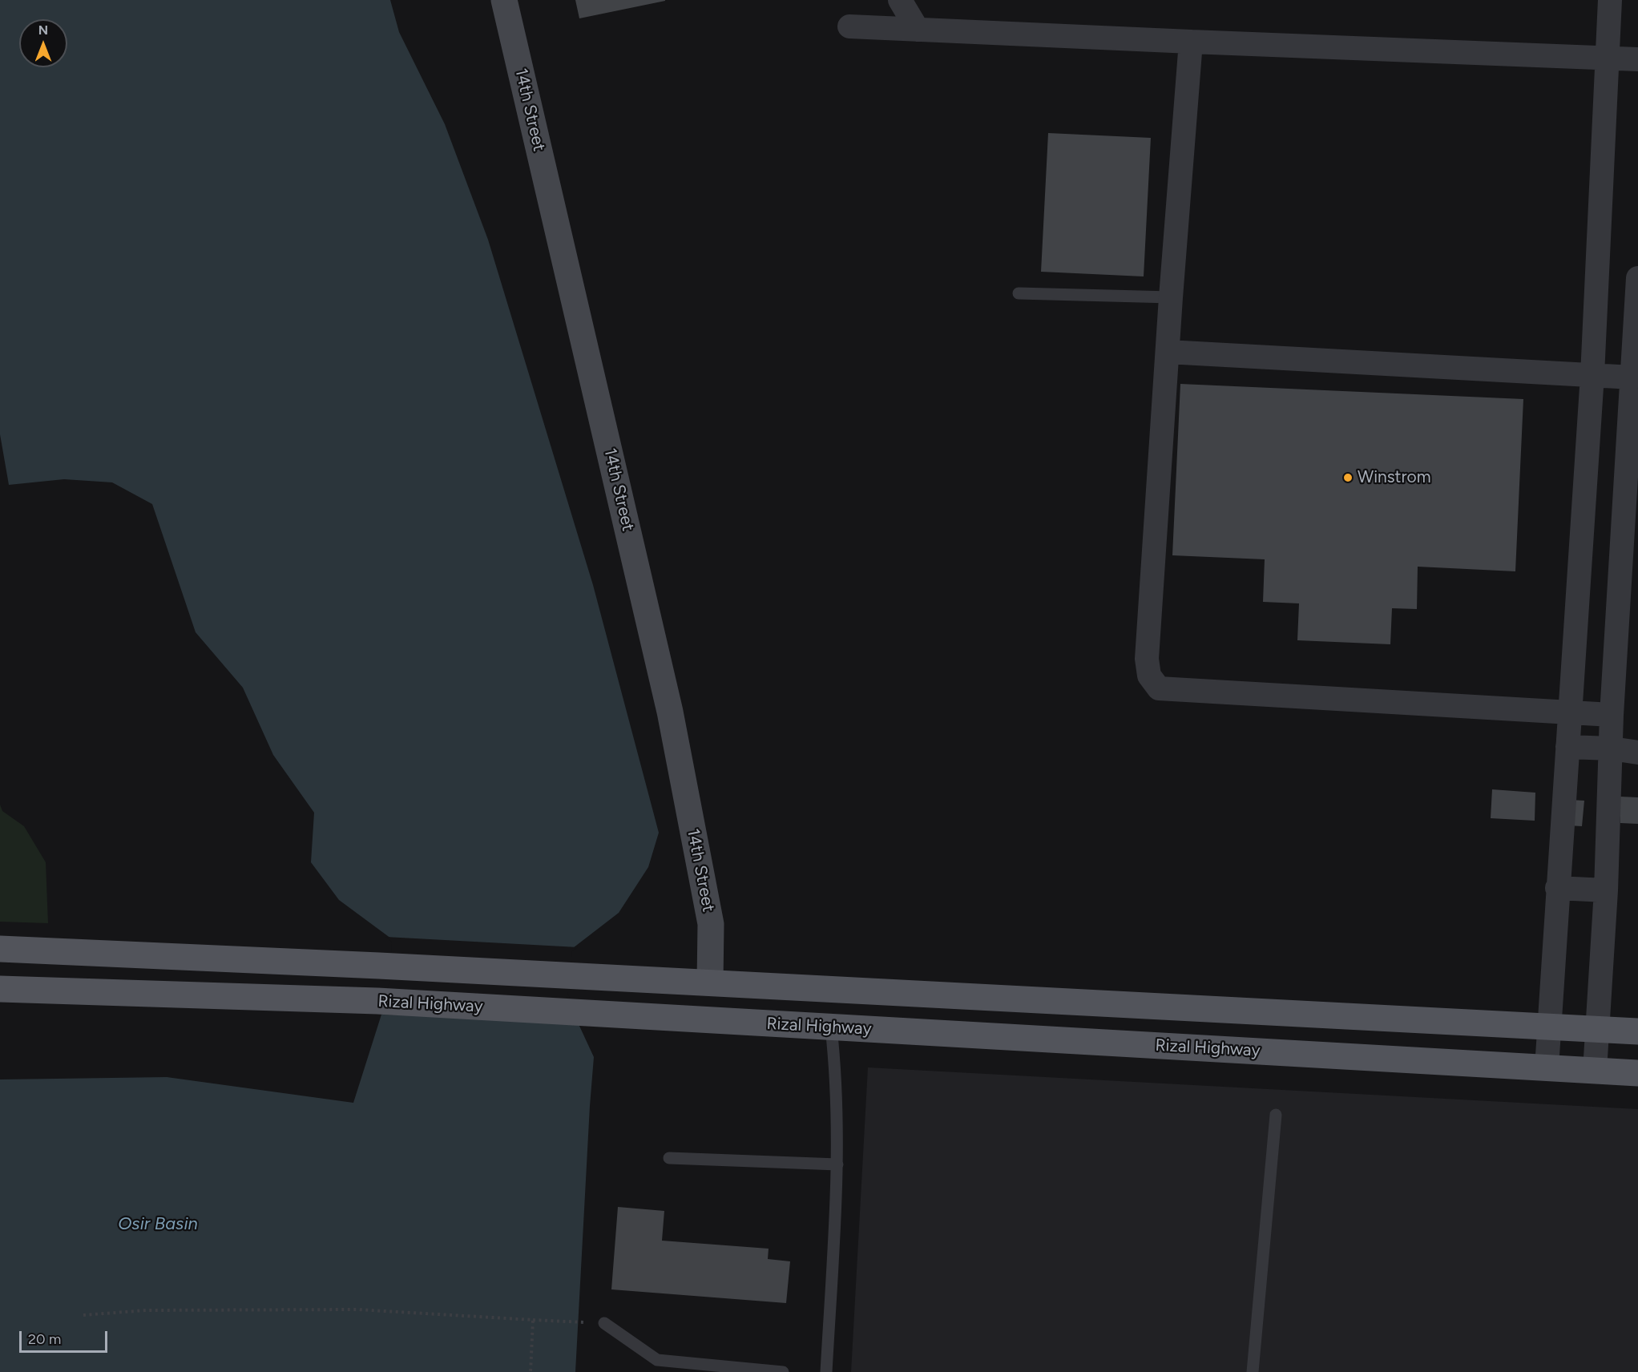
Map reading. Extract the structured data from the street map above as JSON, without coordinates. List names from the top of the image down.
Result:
{
  "streets": {
    "main road": ["14th Street", "Rizal Highway"]
  },
  "water": ["Osir Basin"],
  "places": ["Winstrom"],
  "scale_bar": "20 m",
  "north": "top"
}
